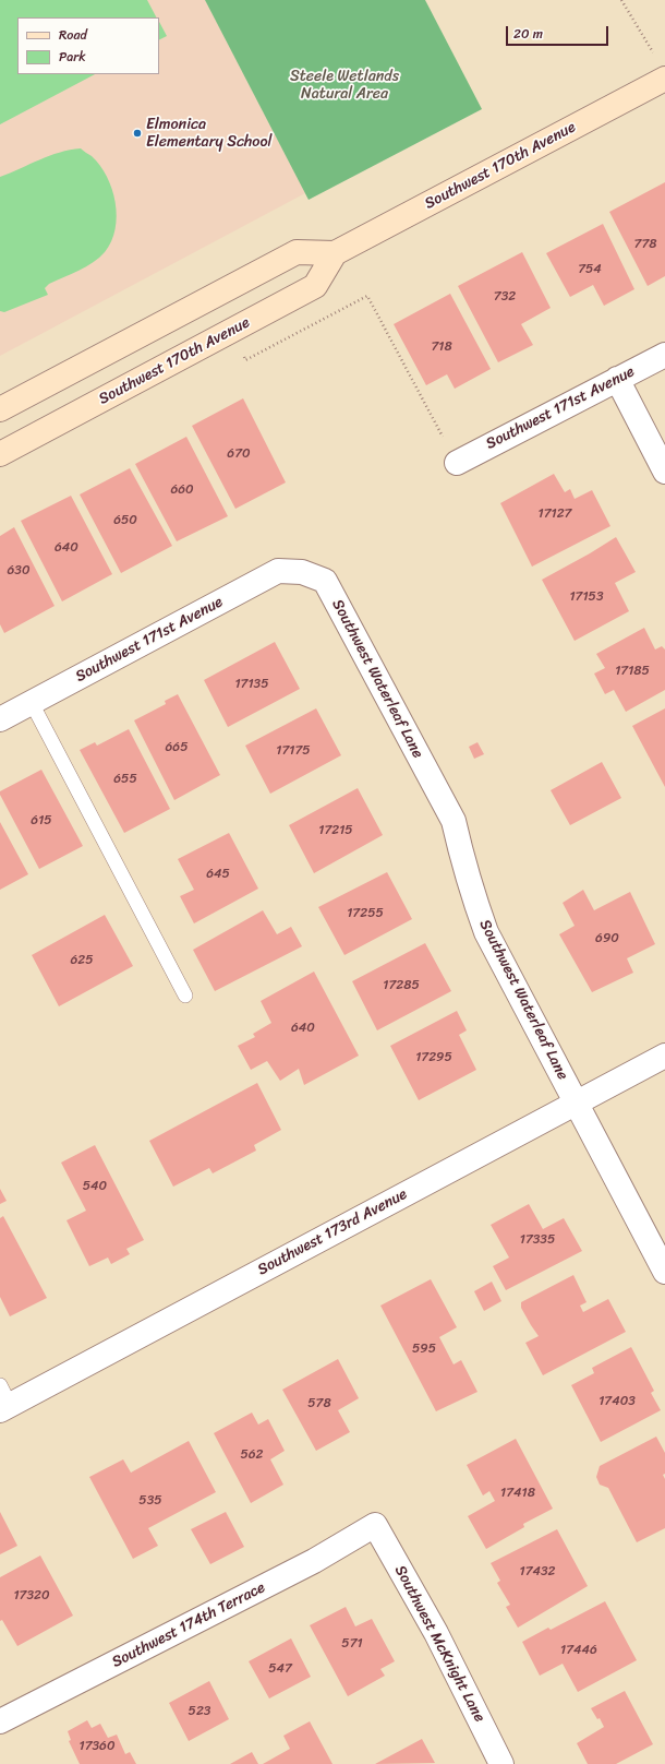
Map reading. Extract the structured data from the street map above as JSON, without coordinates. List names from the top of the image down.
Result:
{
  "streets": {
    "main road": ["Southwest 170th Avenue"],
    "street": [
      "Southwest 171st Avenue",
      "Southwest Waterleaf Lane",
      "Southwest 173rd Avenue",
      "Southwest 174th Terrace",
      "Southwest McKnight Lane"
    ]
  },
  "crossings": [
    ["Southwest 171st Avenue", "Southwest Waterleaf Lane"],
    ["Southwest Waterleaf Lane", "Southwest 173rd Avenue"],
    ["Southwest 174th Terrace", "Southwest McKnight Lane"]
  ],
  "parks": ["Steele Wetlands Natural Area"],
  "places": ["Elmonica Elementary School"],
  "house_numbers": [
    "778",
    "754",
    "732",
    "718",
    "670",
    "660",
    "17127",
    "650",
    "640",
    "630",
    "17153",
    "17185",
    "17135",
    "665",
    "17175",
    "655",
    "615",
    "17215",
    "645",
    "17255",
    "690",
    "625",
    "17285",
    "640",
    "17295",
    "540",
    "17335",
    "595",
    "17403",
    "578",
    "562",
    "17418",
    "535",
    "17432",
    "17320",
    "571",
    "17446",
    "547",
    "523",
    "17360"
  ],
  "legend": ["Road", "Park"],
  "scale_bar": "20 m"
}
